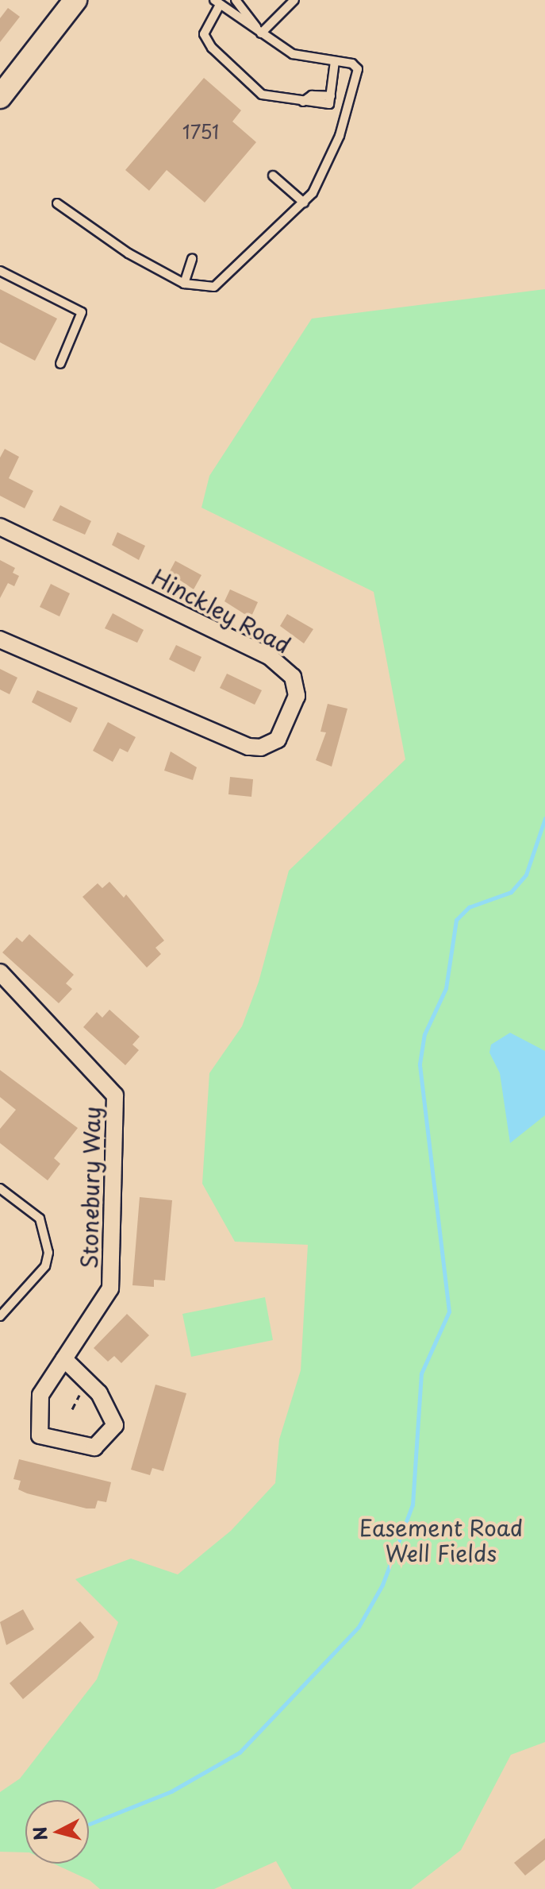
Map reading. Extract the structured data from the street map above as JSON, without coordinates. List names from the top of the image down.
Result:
{
  "streets": {
    "street": ["Hinckley Road", "Stonebury Way"]
  },
  "parks": ["Easement Road Well Fields"],
  "house_numbers": ["1751"],
  "north": "left"
}
